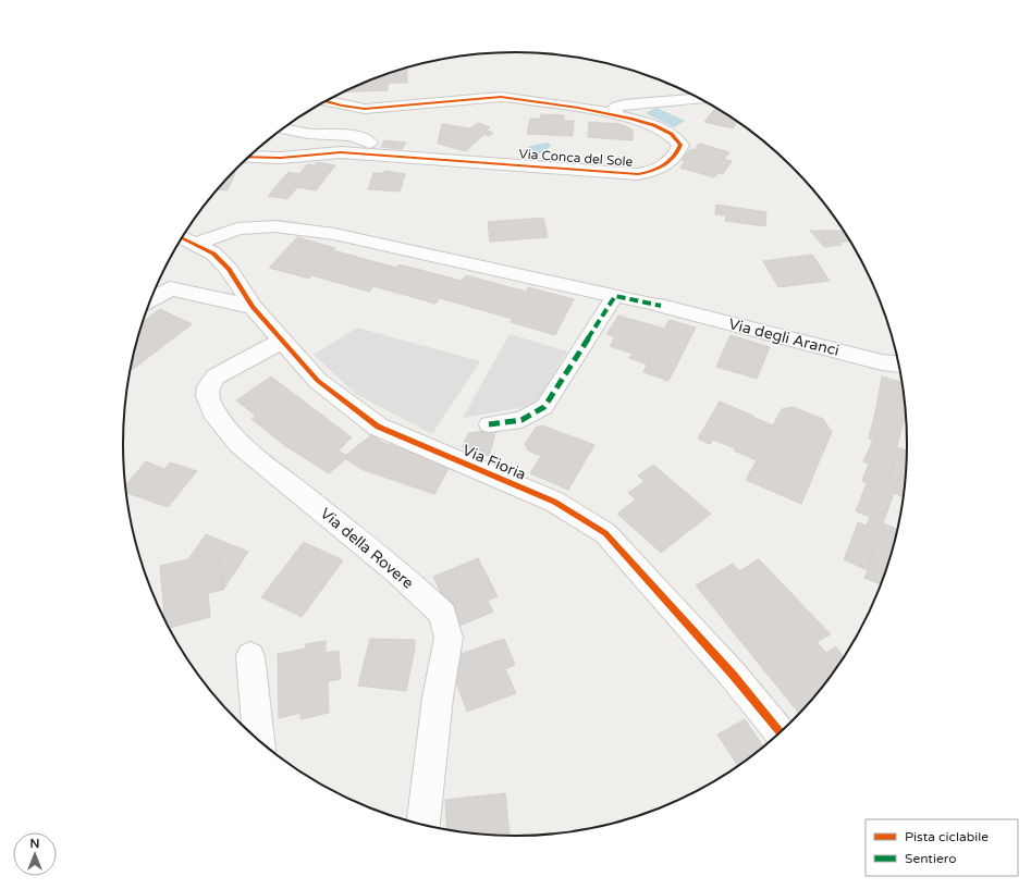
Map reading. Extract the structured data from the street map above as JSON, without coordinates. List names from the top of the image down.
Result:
{
  "streets": {
    "street": [
      "Via Conca del Sole",
      "Via degli Aranci",
      "Via Fioria",
      "Via della Rovere"
    ]
  },
  "crossings": [
    ["Via Fioria", "Via della Rovere"]
  ],
  "legend": ["Pista ciclabile", "Sentiero"],
  "north": "top"
}
